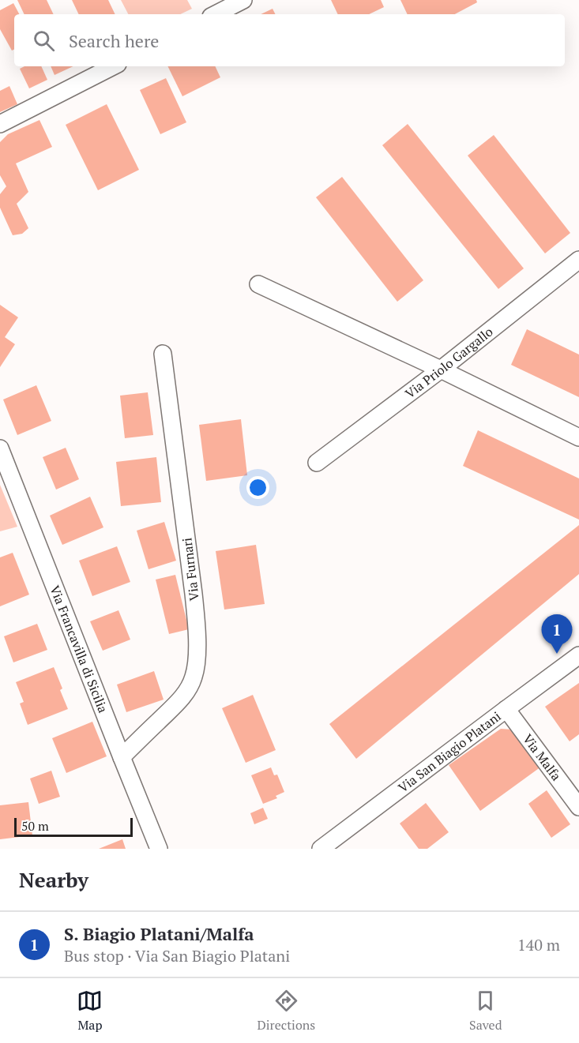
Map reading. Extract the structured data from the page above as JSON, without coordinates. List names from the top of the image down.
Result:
{
  "streets": {
    "street": [
      "Via Priolo Gargallo",
      "Via Furnari",
      "Via Francavilla di Sicilia",
      "Via San Biagio Platani",
      "Via Malfa"
    ]
  },
  "crossings": [
    ["Via Furnari", "Via Francavilla di Sicilia"],
    ["Via San Biagio Platani", "Via Malfa"]
  ],
  "scale_bar": "50 m",
  "page": {
    "search": "Search here",
    "pins": "1",
    "scale": "50 m",
    "heading": "Nearby",
    "list": [
      {
        "mark": "1",
        "name": "S. Biagio Platani/Malfa",
        "note": "Bus stop · Via San Biagio Platani",
        "value": "140 m"
      }
    ],
    "nav": ["Map", "Directions", "Saved"]
  }
}
